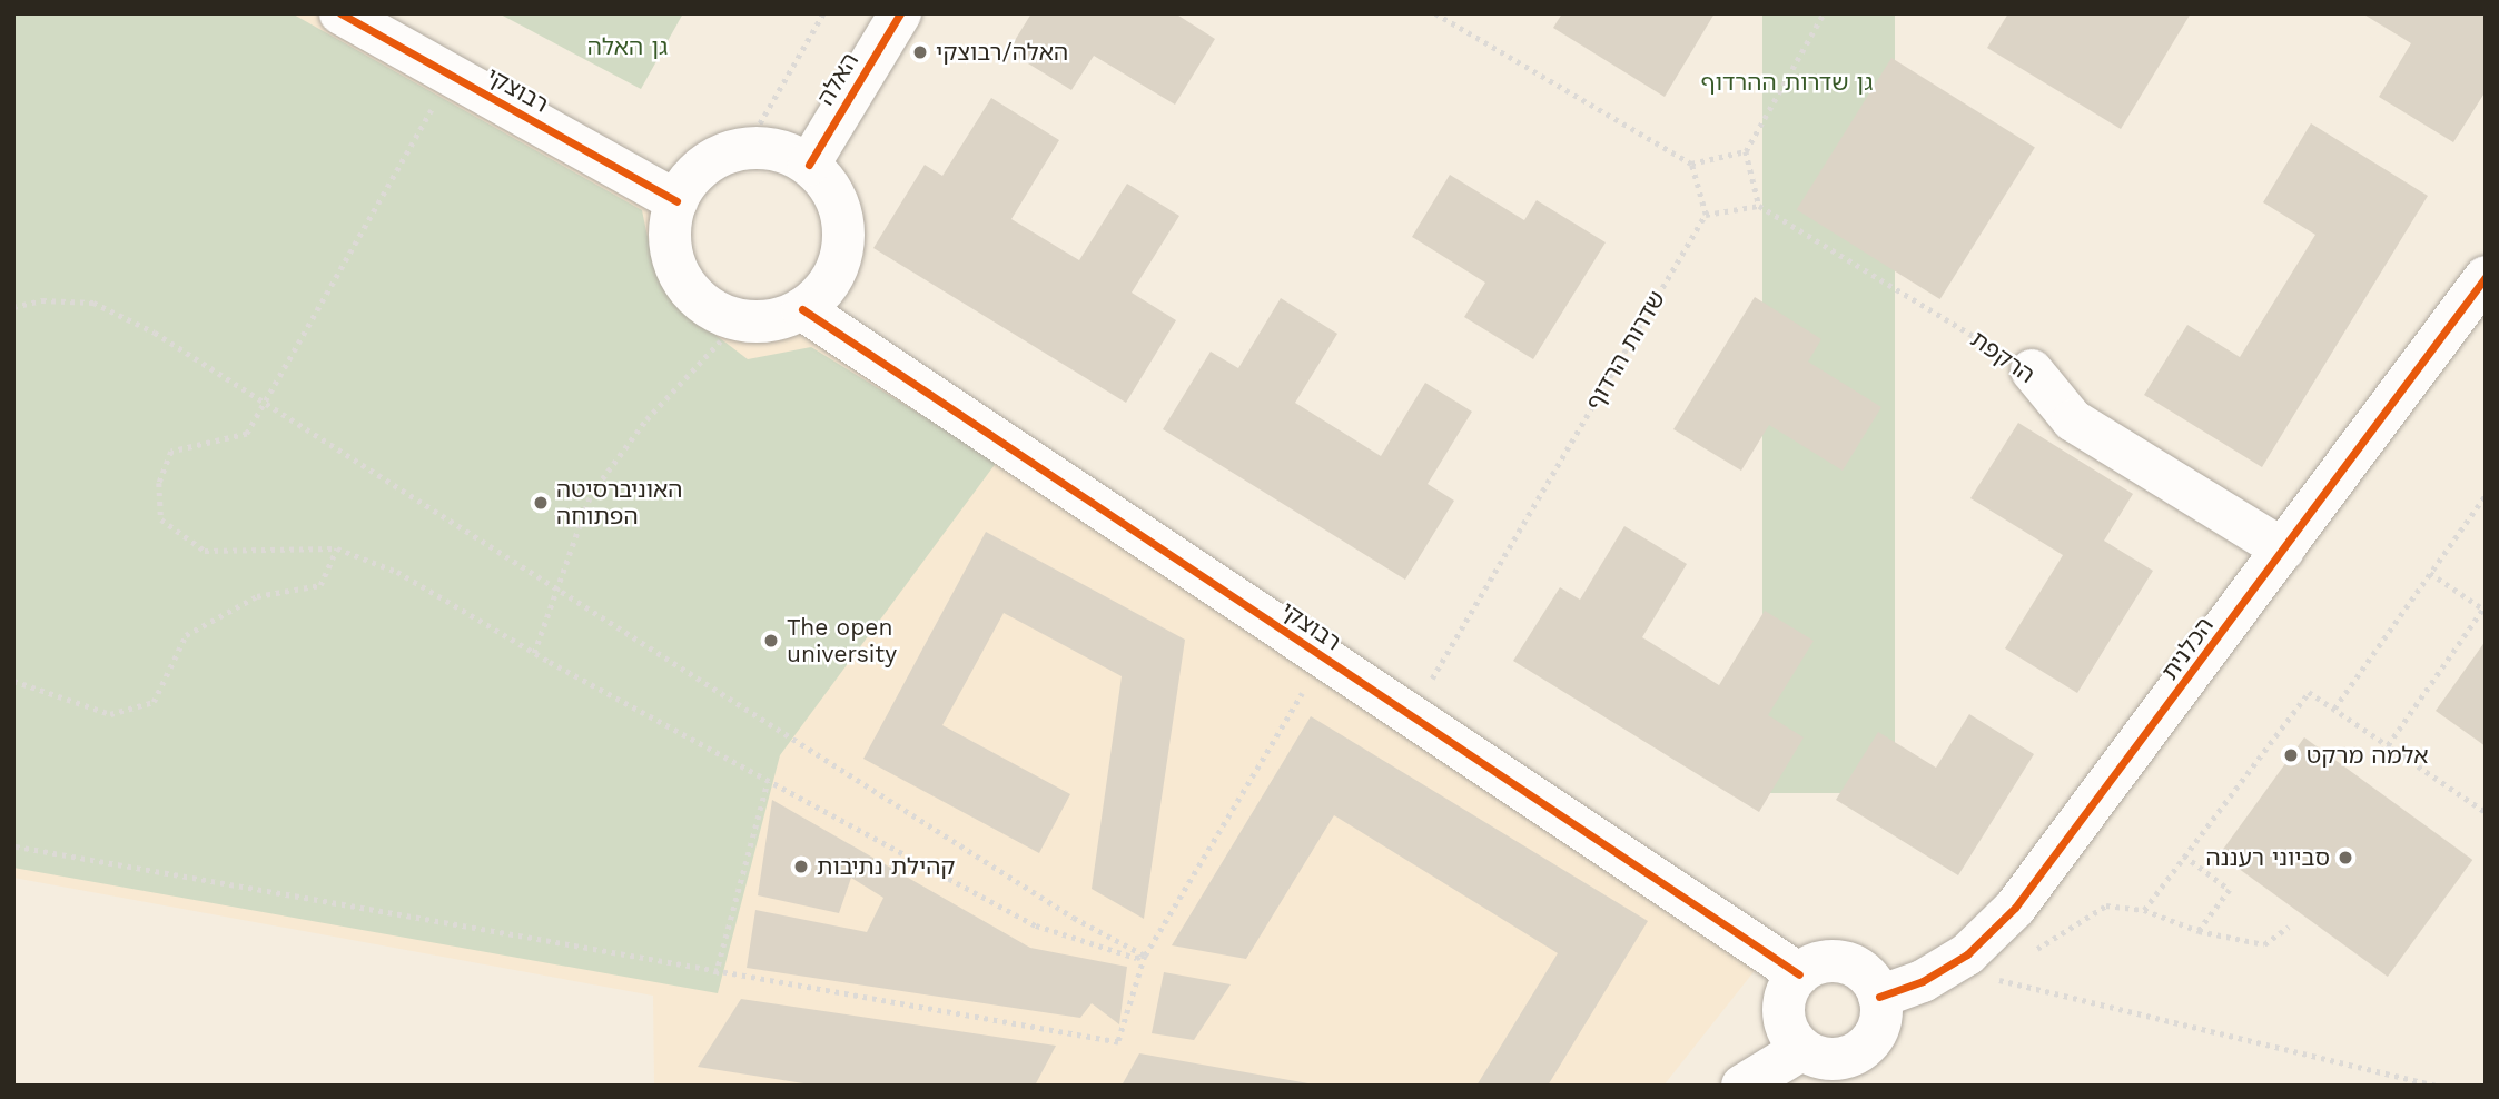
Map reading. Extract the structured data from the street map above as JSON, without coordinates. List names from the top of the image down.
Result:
{
  "streets": {
    "street": [
      "האלה",
      "רבוצקי",
      "הרקפת",
      "הכלנית"
    ],
    "path": ["שדרות הרדוף"]
  },
  "crossings": [
    ["האלה", "רבוצקי"],
    ["רבוצקי", "שדרות הרדוף"],
    ["רבוצקי", "הכלנית"],
    ["הרקפת", "הכלנית"]
  ],
  "parks": ["גן האלה", "גן שדרות ההרדוף"],
  "places": [
    "האלה/רבוצקי",
    "האוניברסיטה הפתוחה",
    "The open university",
    "אלמה מרקט",
    "סביוני רעננה",
    "קהילת נתיבות"
  ]
}
